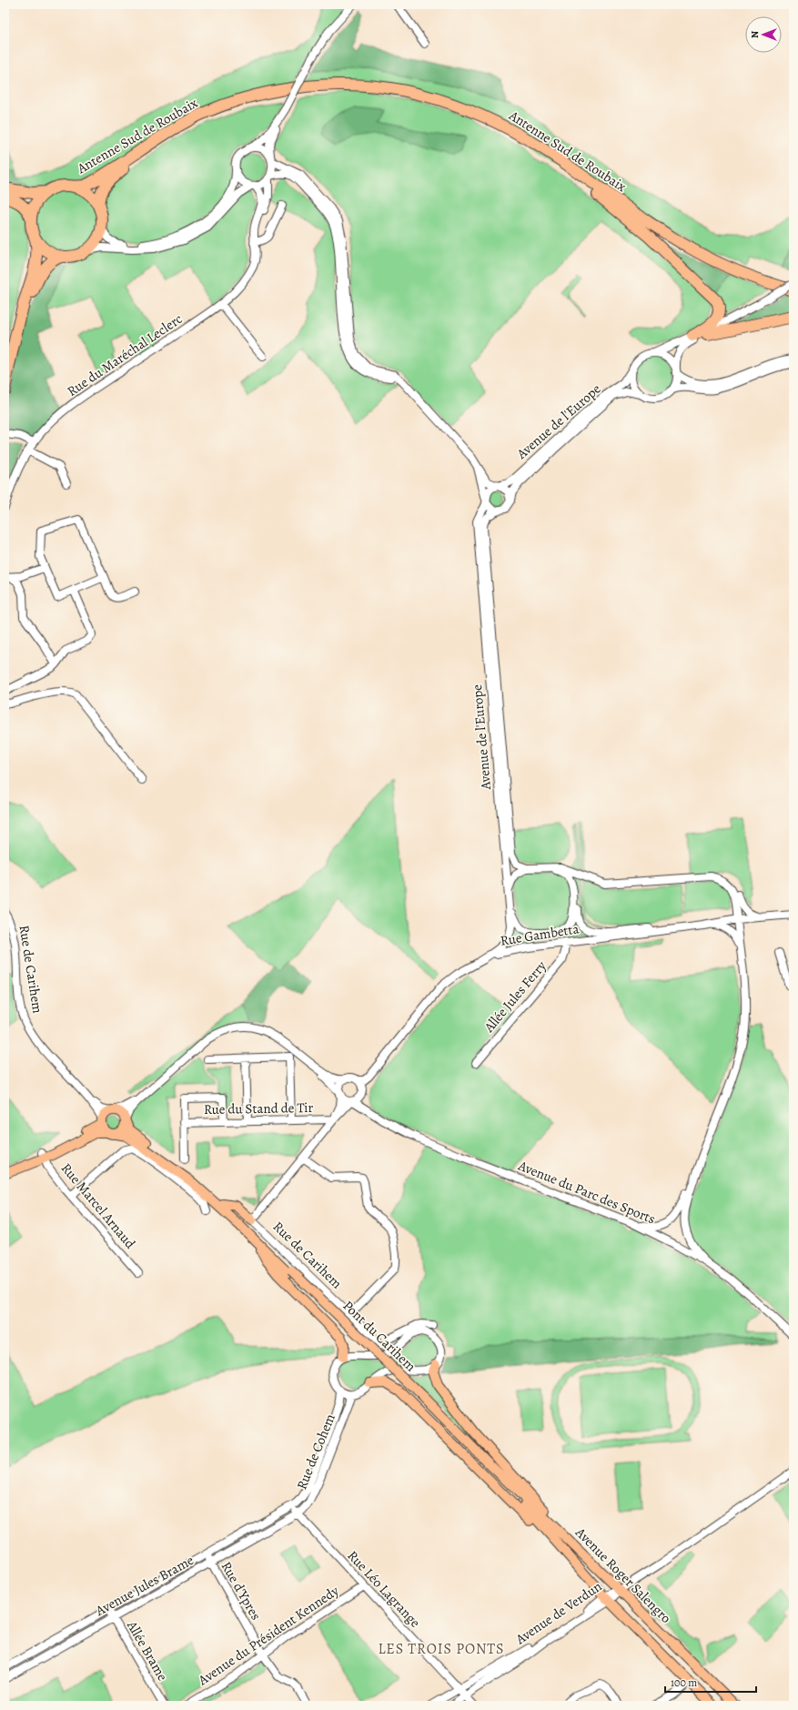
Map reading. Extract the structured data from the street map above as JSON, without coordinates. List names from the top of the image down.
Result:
{
  "streets": {
    "highway": ["Antenne Sud de Roubaix"],
    "main road": ["Rue de Carihem", "Pont du Carihem", "Avenue Roger Salengro"],
    "street": [
      "Rue du Maréchal Leclerc",
      "Avenue de l'Europe",
      "Rue Gambetta",
      "Allée Jules Ferry",
      "Rue du Stand de Tir",
      "Avenue du Parc des Sports",
      "Rue Marcel Arnaud",
      "Rue de Cohem",
      "Avenue Jules Brame",
      "Rue Léo Lagrange",
      "Rue d'Ypres",
      "Avenue de Verdun",
      "Avenue du Président Kennedy",
      "Allée Brame"
    ]
  },
  "crossings": [
    ["Avenue de l'Europe", "Rue Gambetta"],
    ["Rue Gambetta", "Allée Jules Ferry"],
    ["Rue Gambetta", "Rue du Stand de Tir"],
    ["Rue Gambetta", "Avenue du Parc des Sports"],
    ["Rue de Carihem", "Rue du Stand de Tir"],
    ["Rue de Carihem", "Pont du Carihem"],
    ["Rue du Stand de Tir", "Avenue du Parc des Sports"],
    ["Rue du Stand de Tir", "Pont du Carihem"],
    ["Pont du Carihem", "Avenue Roger Salengro"],
    ["Rue de Cohem", "Avenue Jules Brame"],
    ["Rue de Cohem", "Rue Léo Lagrange"],
    ["Avenue Roger Salengro", "Avenue de Verdun"],
    ["Avenue Jules Brame", "Rue Léo Lagrange"],
    ["Avenue Jules Brame", "Rue d'Ypres"],
    ["Avenue Jules Brame", "Allée Brame"],
    ["Rue Léo Lagrange", "Avenue de Verdun"],
    ["Rue Léo Lagrange", "Avenue du Président Kennedy"],
    ["Rue d'Ypres", "Avenue du Président Kennedy"]
  ],
  "districts": ["LES TROIS PONTS"],
  "scale_bar": "100 m",
  "north": "left"
}
